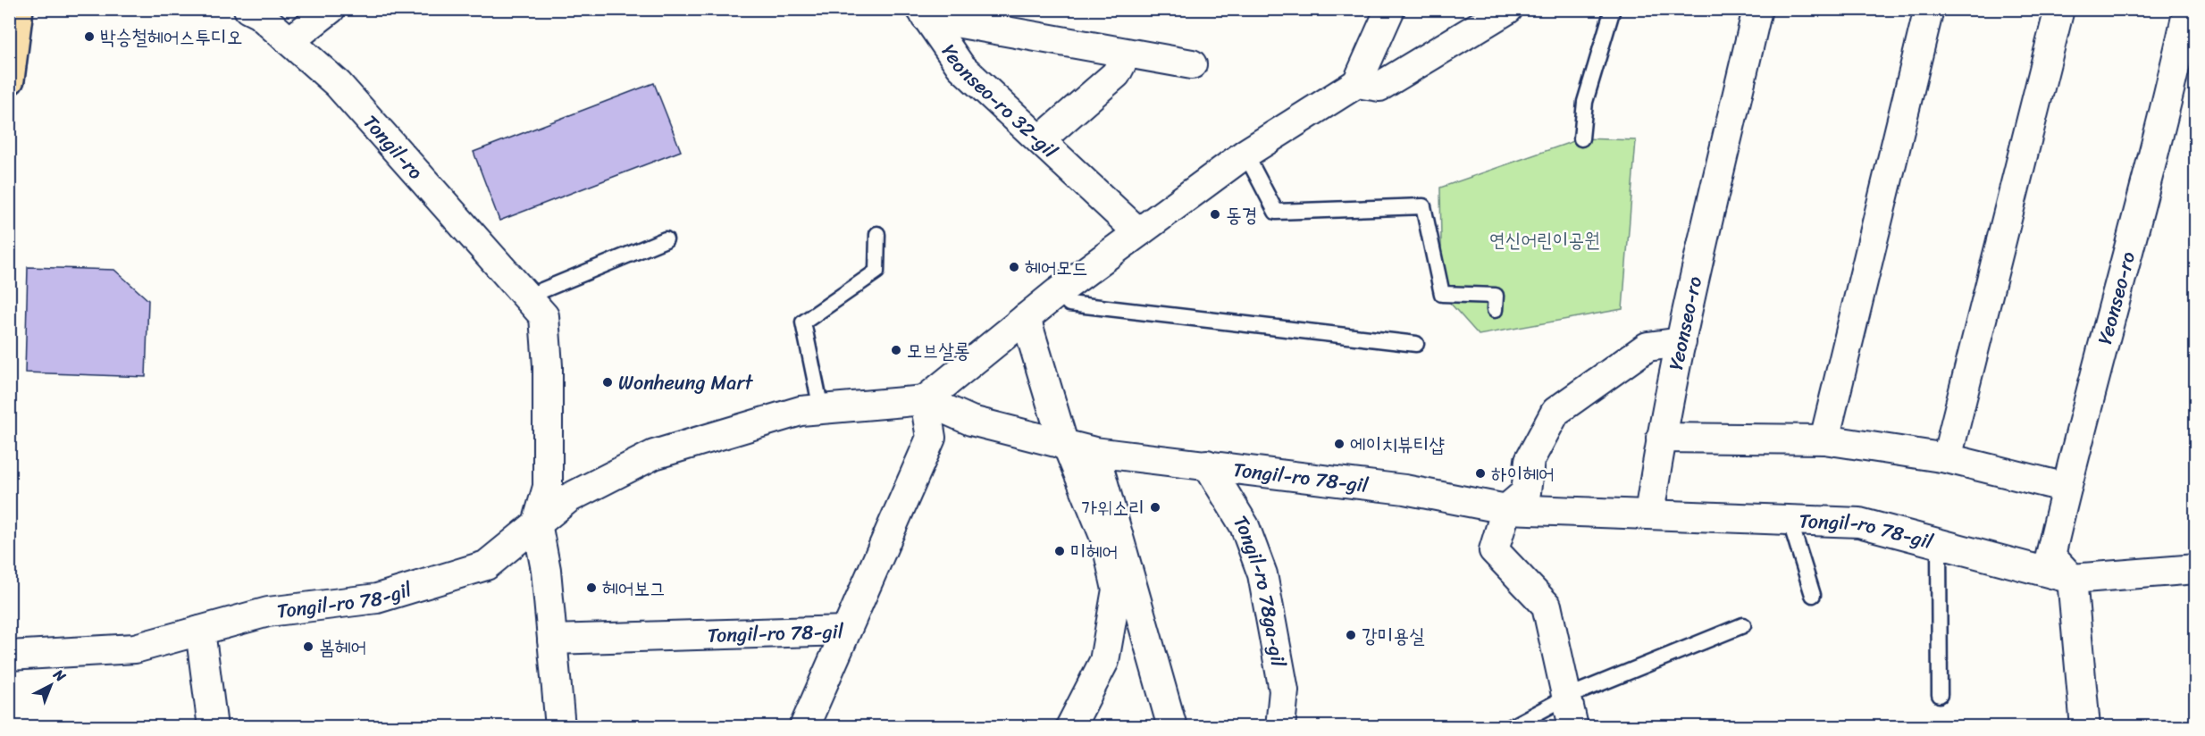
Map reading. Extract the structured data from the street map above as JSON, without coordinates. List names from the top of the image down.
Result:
{
  "streets": {
    "street": [
      "Yeonseo-ro 32-gil",
      "Tongil-ro",
      "Yeonseo-ro",
      "Tongil-ro 78-gil",
      "Tongil-ro 78ga-gil"
    ]
  },
  "crossings": [
    ["Yeonseo-ro", "Tongil-ro 78-gil"],
    ["Tongil-ro 78-gil", "Tongil-ro 78ga-gil"]
  ],
  "parks": ["연신어린이공원"],
  "places": [
    "박승철헤어스투디오",
    "동경",
    "헤어모드",
    "모브살롱",
    "Wonheung Mart",
    "에이치뷰티샵",
    "하이헤어",
    "가위소리",
    "미헤어",
    "헤어보그",
    "강미용실",
    "봄헤어"
  ],
  "north": "top right"
}
